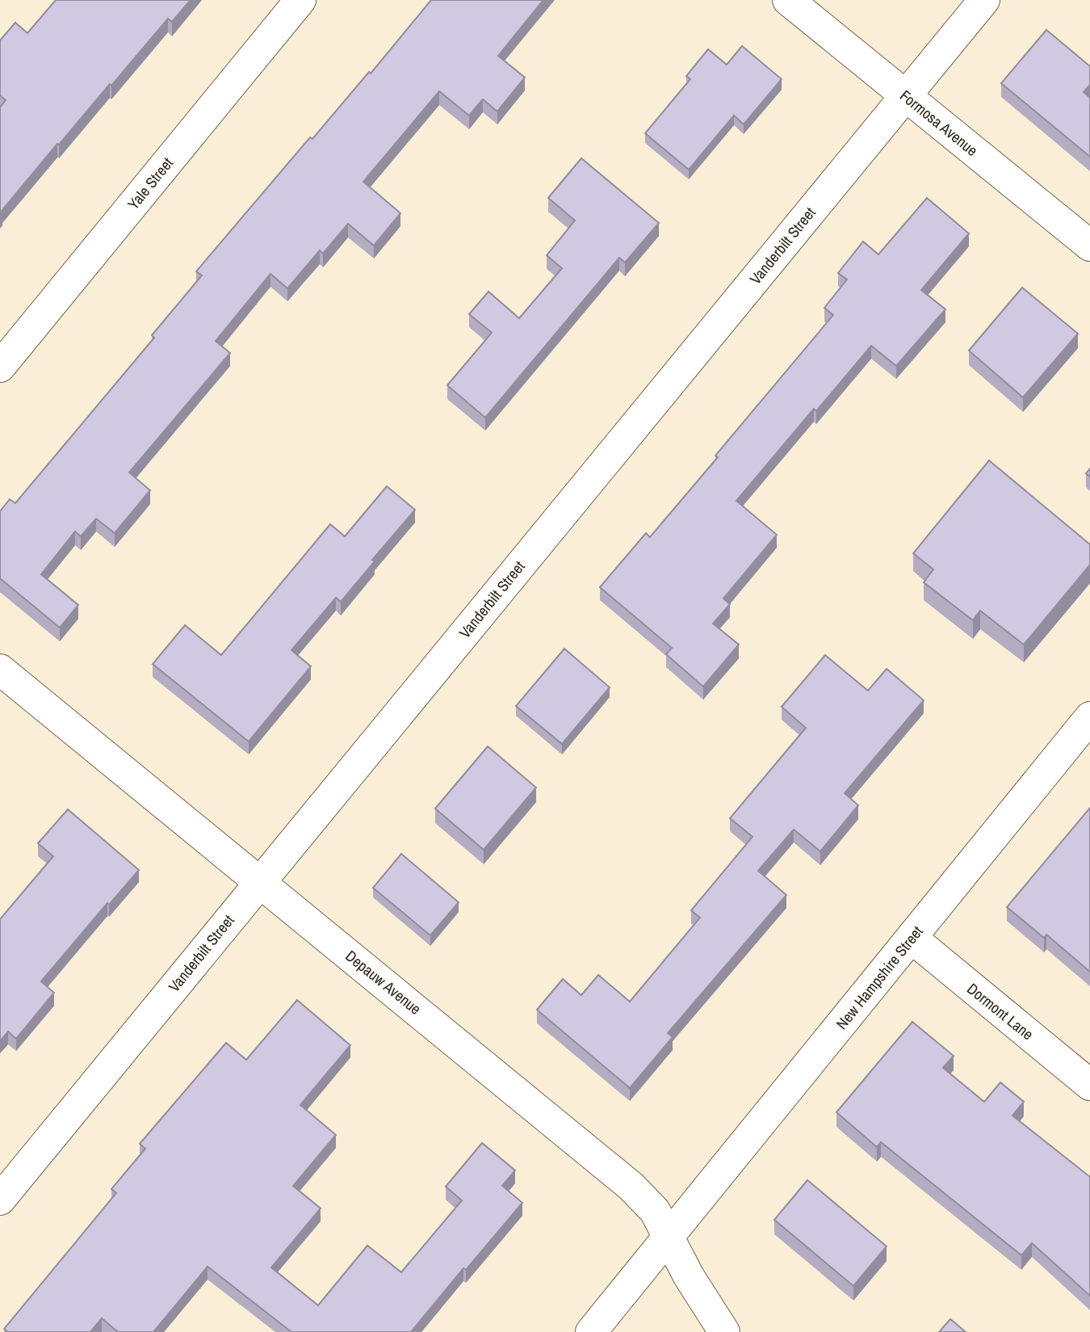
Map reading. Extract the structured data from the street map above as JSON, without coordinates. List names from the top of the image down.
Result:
{
  "streets": {
    "street": [
      "Formosa Avenue",
      "Yale Street",
      "Vanderbilt Street",
      "New Hampshire Street",
      "Depauw Avenue",
      "Dormont Lane"
    ]
  },
  "crossings": [
    ["Formosa Avenue", "Vanderbilt Street"],
    ["Vanderbilt Street", "Depauw Avenue"],
    ["New Hampshire Street", "Depauw Avenue"],
    ["New Hampshire Street", "Dormont Lane"]
  ]
}
